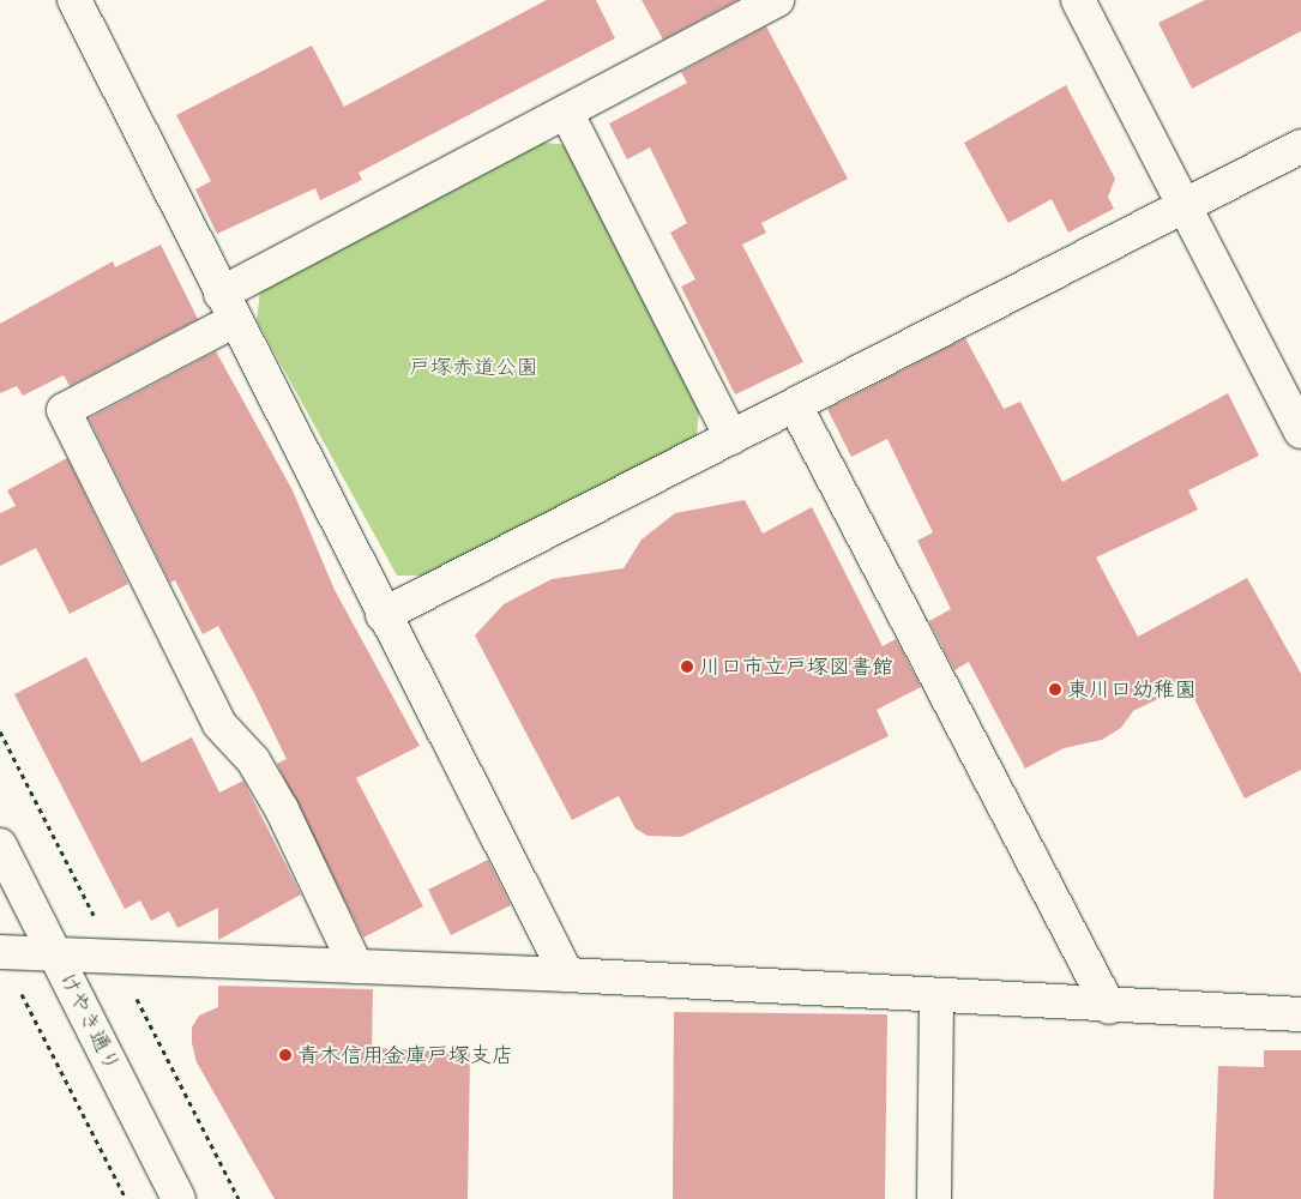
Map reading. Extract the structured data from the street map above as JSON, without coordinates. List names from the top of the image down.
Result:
{
  "streets": {
    "street": ["けやき通り"]
  },
  "parks": ["戸塚赤道公園"],
  "places": ["川口市立戸塚図書館", "東川口幼稚園", "青木信用金庫戸塚支店"]
}
